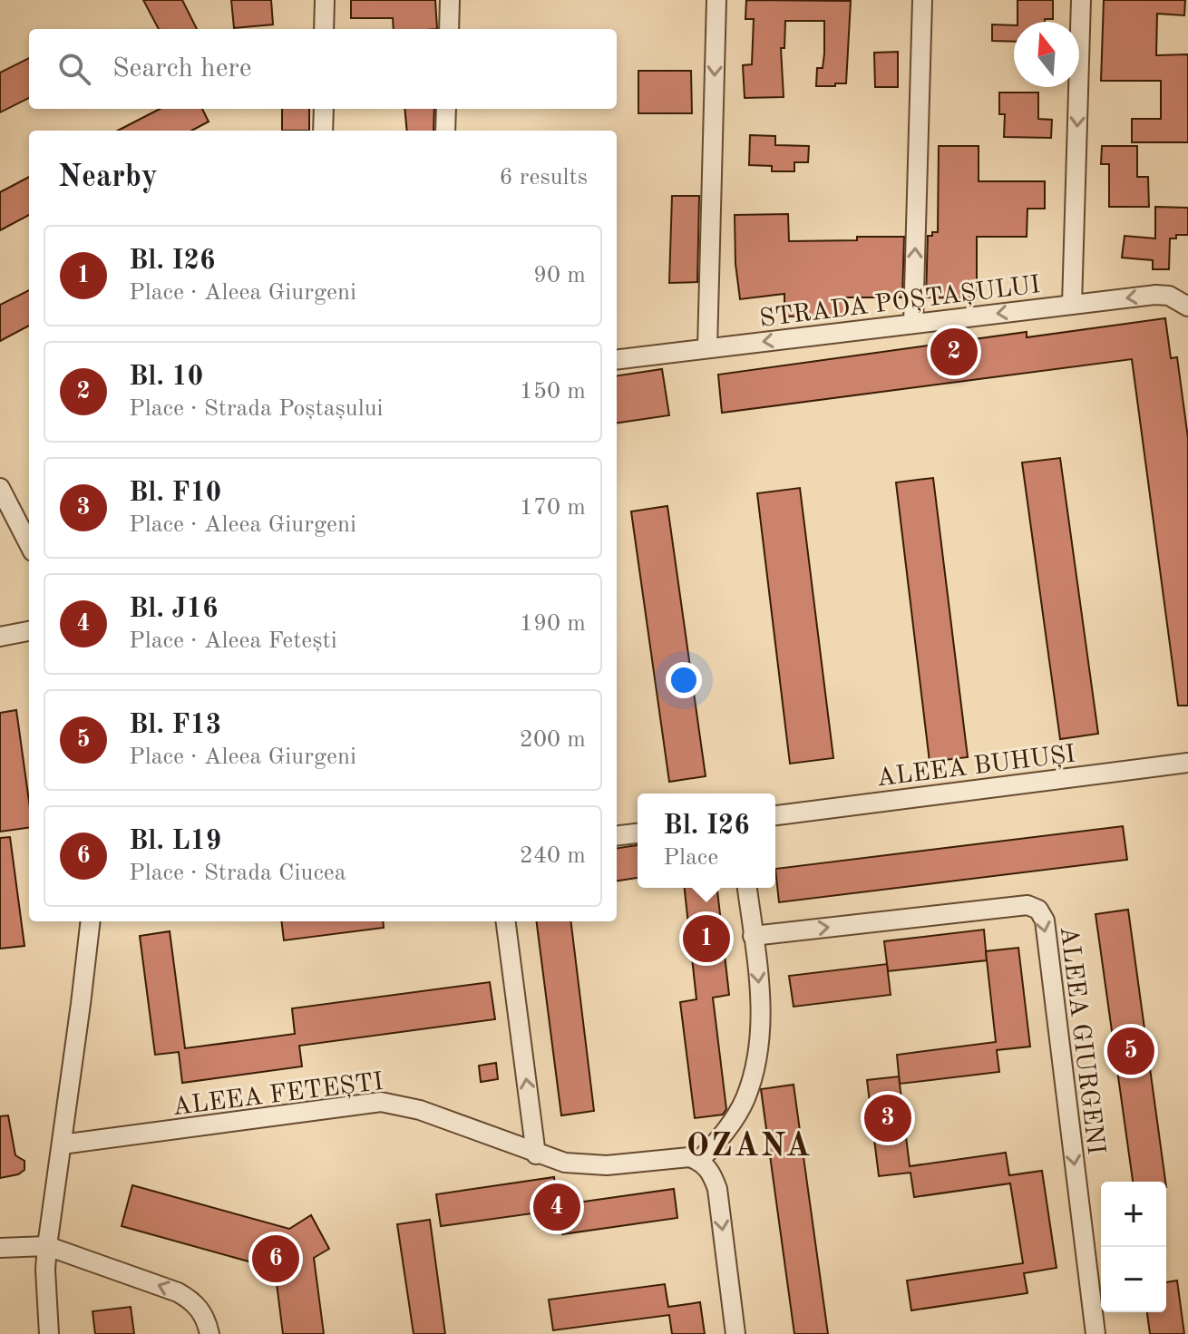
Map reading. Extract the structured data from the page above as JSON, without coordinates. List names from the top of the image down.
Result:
{
  "streets": {
    "street": [
      "STRADA POȘTAȘULUI",
      "ALEEA BUHUȘI",
      "ALEEA GIURGENI",
      "ALEEA FETEȘTI"
    ]
  },
  "one_way": ["STRADA POȘTAȘULUI"],
  "districts": ["OZANA"],
  "north": "top",
  "page": {
    "search": "Search here",
    "heading": ["Nearby", "6 results"],
    "list": [
      {
        "mark": "1",
        "name": "Bl. I26",
        "note": "Place · Aleea Giurgeni",
        "value": "90 m"
      },
      {
        "mark": "2",
        "name": "Bl. 10",
        "note": "Place · Strada Poștașului",
        "value": "150 m"
      },
      {
        "mark": "3",
        "name": "Bl. F10",
        "note": "Place · Aleea Giurgeni",
        "value": "170 m"
      },
      {
        "mark": "4",
        "name": "Bl. J16",
        "note": "Place · Aleea Fetești",
        "value": "190 m"
      },
      {
        "mark": "5",
        "name": "Bl. F13",
        "note": "Place · Aleea Giurgeni",
        "value": "200 m"
      },
      {
        "mark": "6",
        "name": "Bl. L19",
        "note": "Place · Strada Ciucea",
        "value": "240 m"
      }
    ],
    "pins": [
      "2",
      "1",
      "5",
      "3",
      "4",
      "6"
    ],
    "popup": ["Bl. I26", "Place"],
    "map_buttons": ["+", "−"]
  }
}
